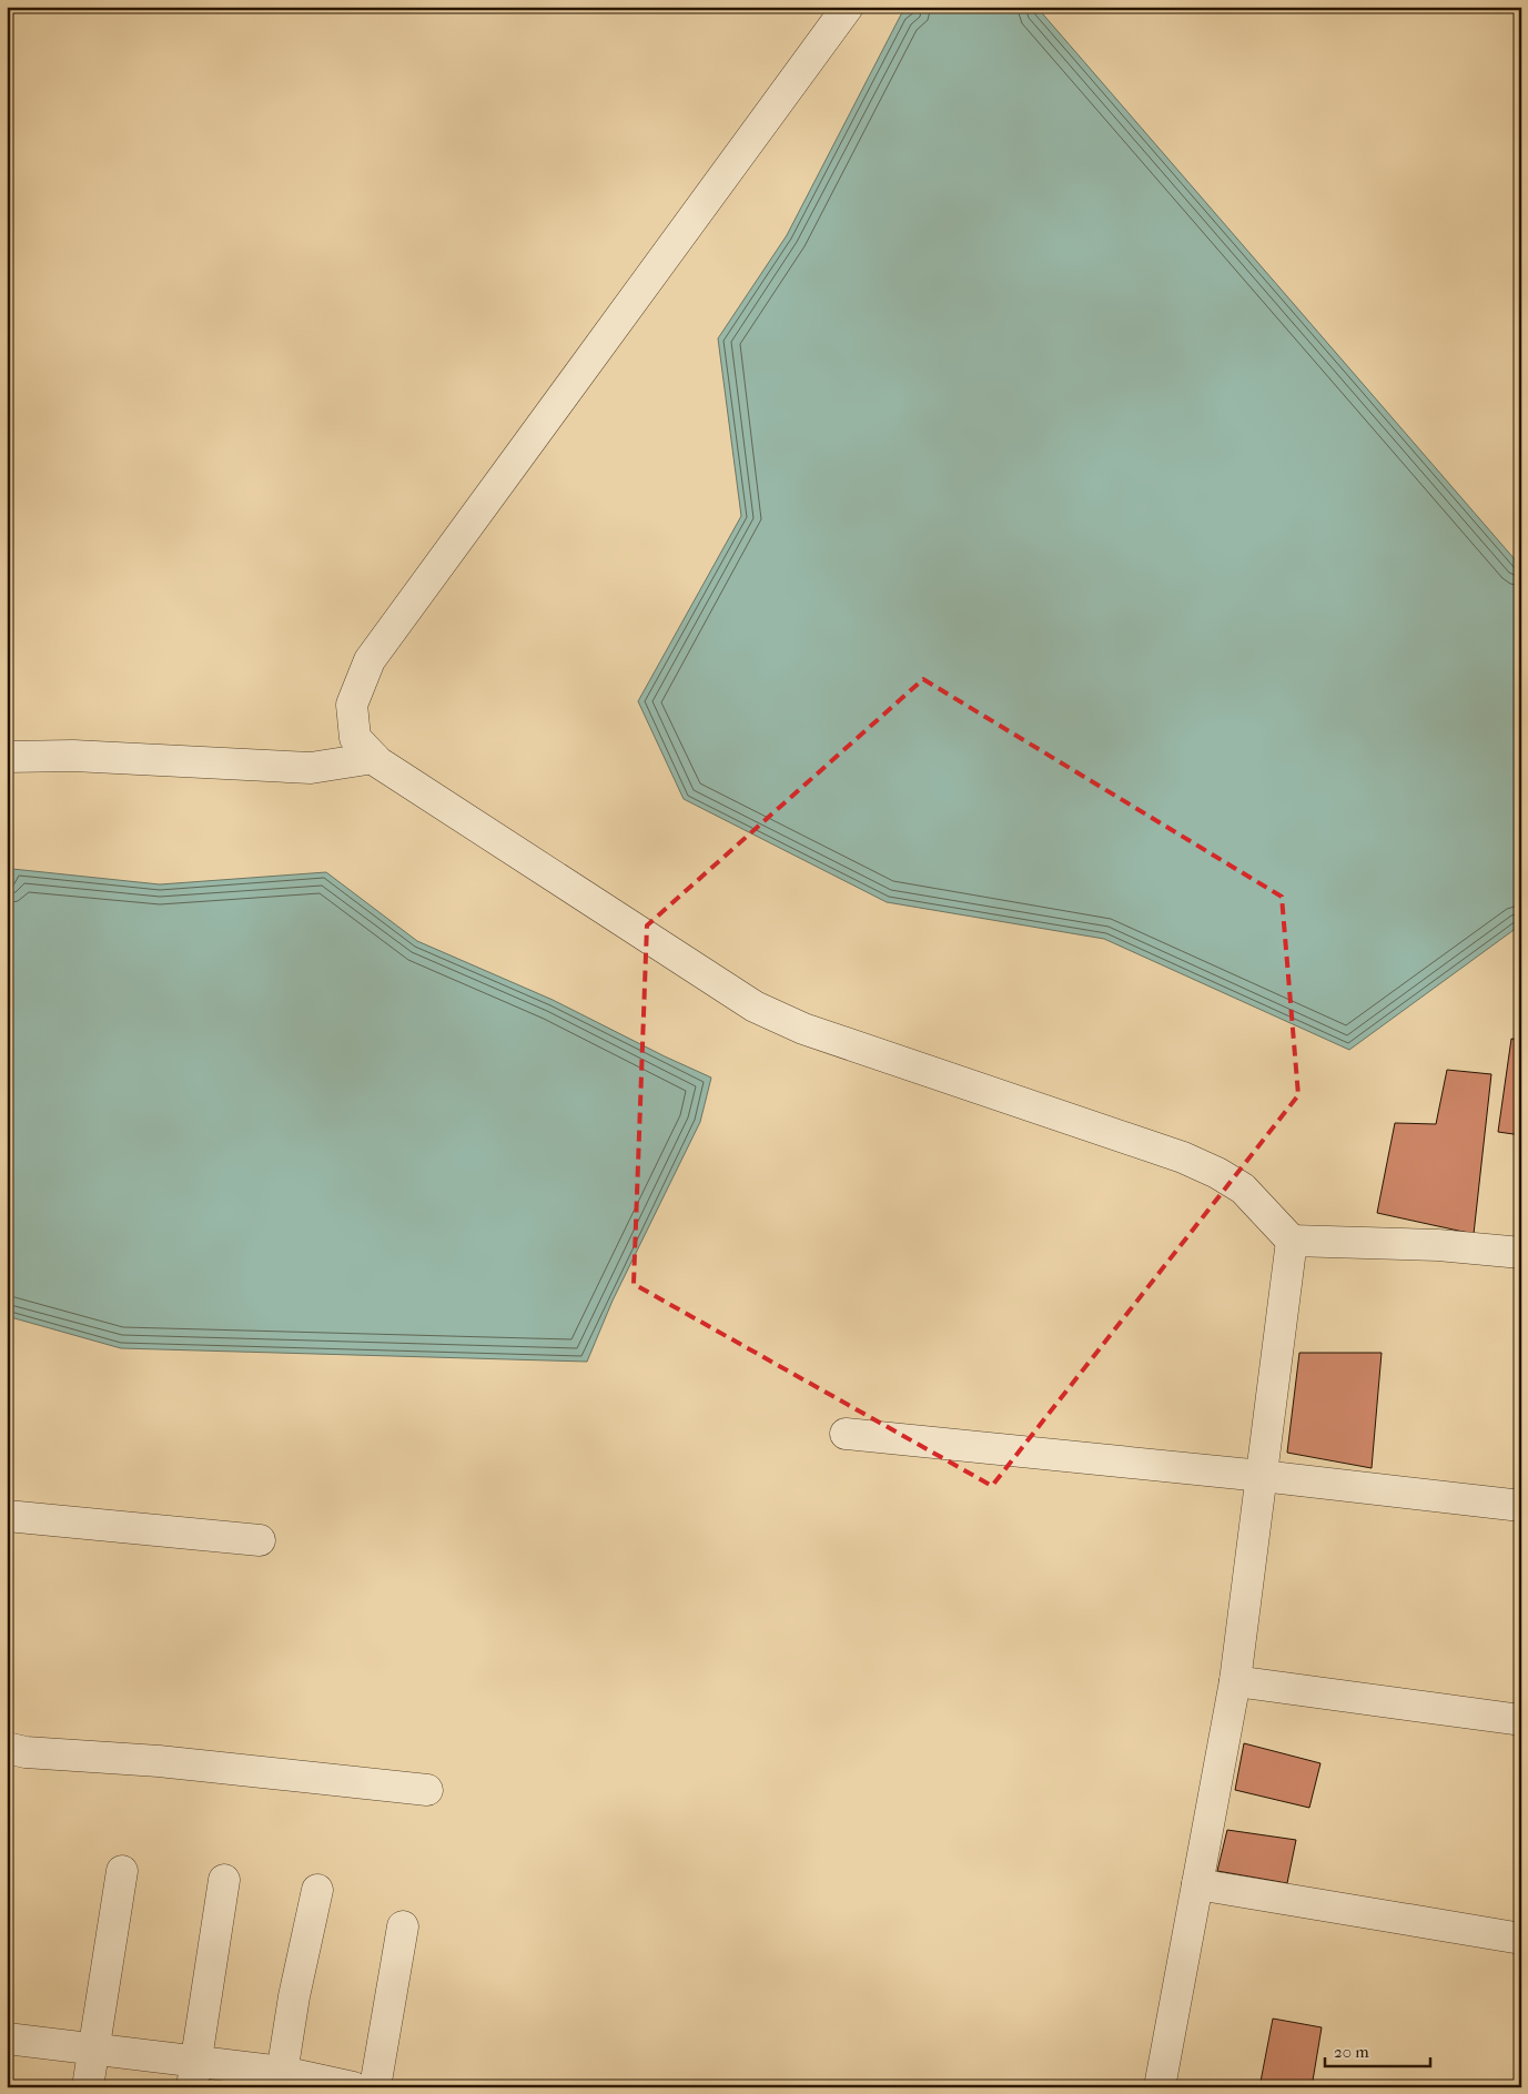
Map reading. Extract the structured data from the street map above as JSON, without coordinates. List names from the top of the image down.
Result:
{
  "scale_bar": "20 m"
}
